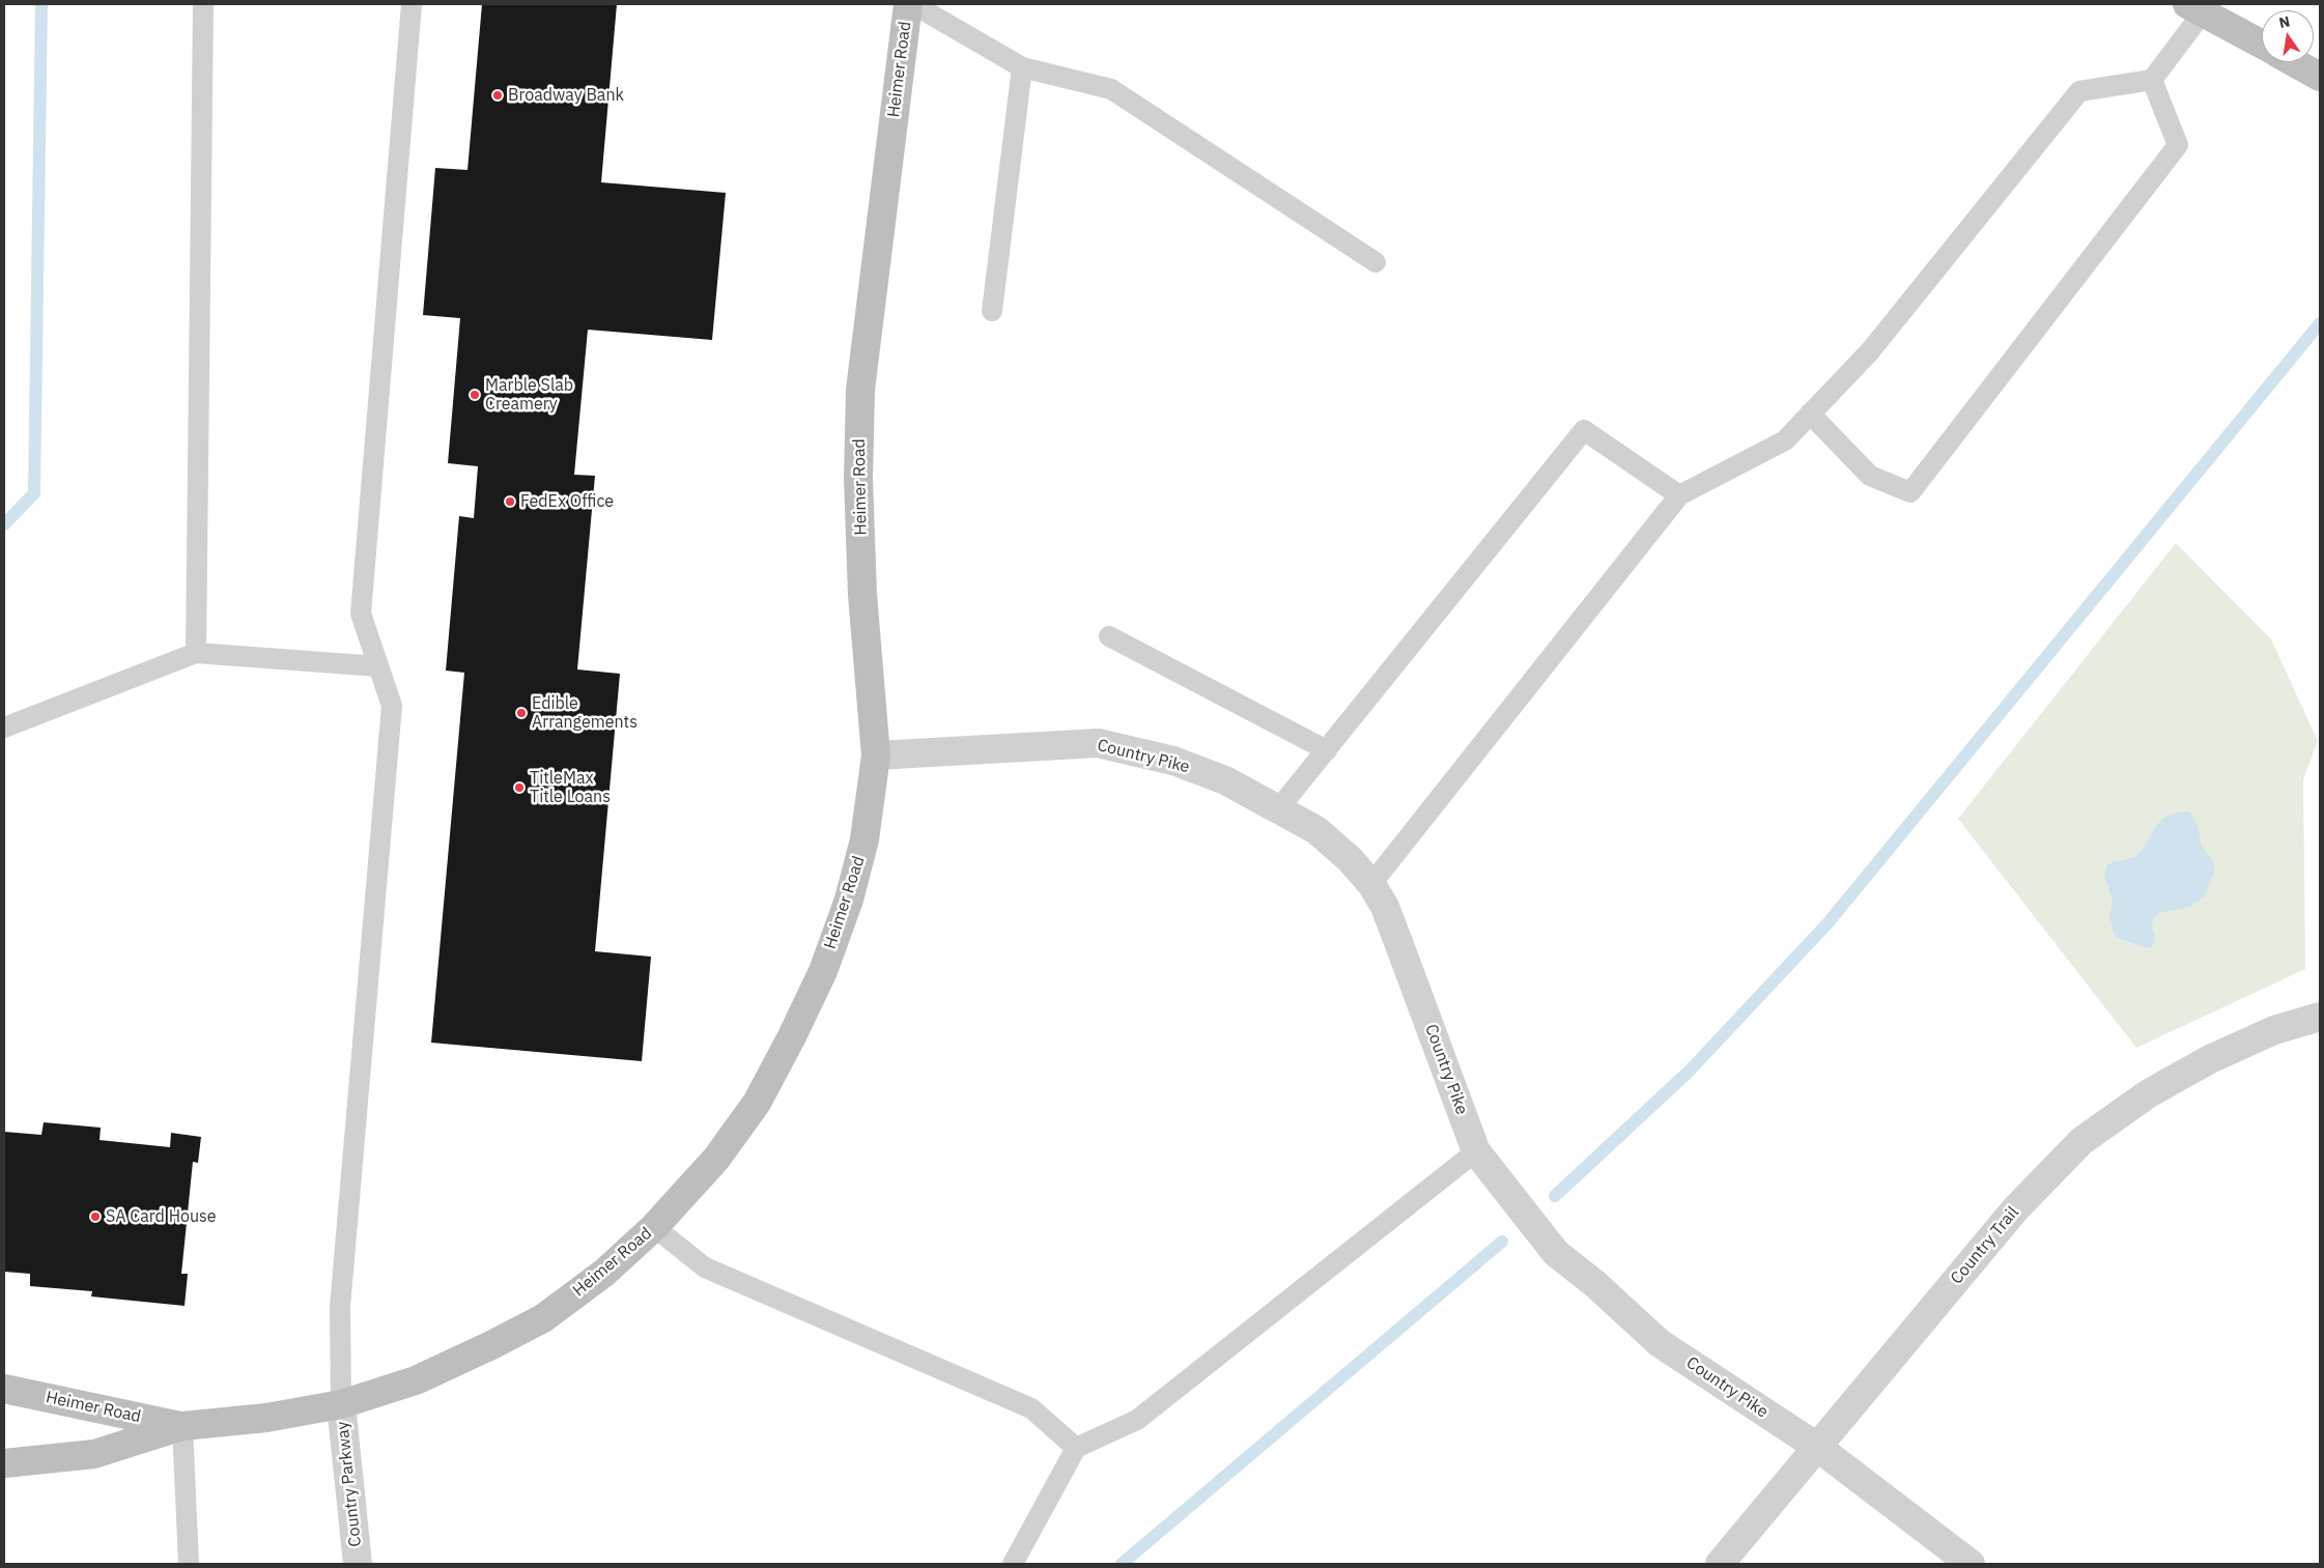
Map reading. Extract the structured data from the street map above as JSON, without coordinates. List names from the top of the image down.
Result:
{
  "streets": {
    "street": [
      "Heimer Road",
      "Country Pike",
      "Country Trail",
      "Country Parkway"
    ]
  },
  "crossings": [
    ["Heimer Road", "Country Pike"],
    ["Heimer Road", "Country Parkway"],
    ["Country Pike", "Country Trail"]
  ],
  "places": [
    "Broadway Bank",
    "Marble Slab Creamery",
    "FedEx Office",
    "Edible Arrangements",
    "TitleMax Title Loans",
    "SA Card House"
  ],
  "north": "top"
}
